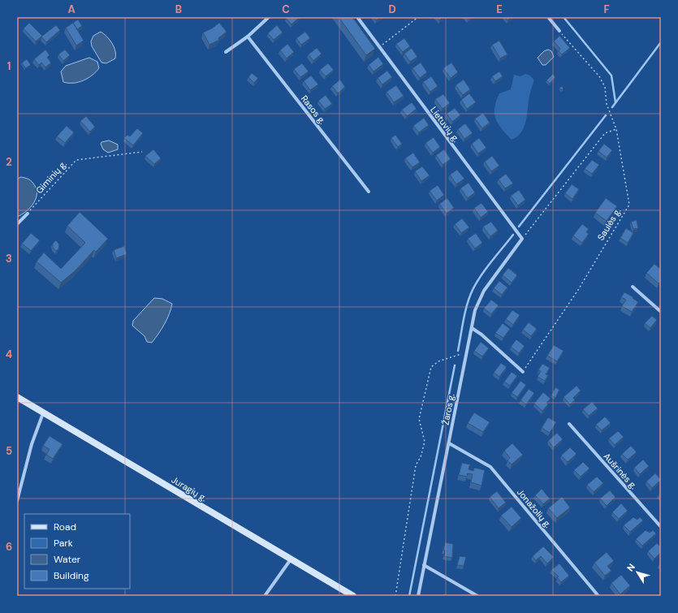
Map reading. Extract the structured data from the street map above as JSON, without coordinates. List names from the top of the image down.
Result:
{
  "streets": {
    "main road": ["Juragių g."],
    "street": [
      "Rasos g.",
      "Lietuvių g.",
      "Žaros g.",
      "Aušrinės g.",
      "Jonažolių g."
    ],
    "path": ["Giminių g.", "Saulės g."]
  },
  "crossings": [
    ["Lietuvių g.", "Žaros g."],
    ["Žaros g.", "Jonažolių g."]
  ],
  "legend": [
    "Road",
    "Park",
    "Water",
    "Building"
  ],
  "north": "top left",
  "grid": {
    "columns": [
      "A",
      "B",
      "C",
      "D",
      "E",
      "F"
    ],
    "rows": [
      "1",
      "2",
      "3",
      "4",
      "5",
      "6"
    ]
  }
}
